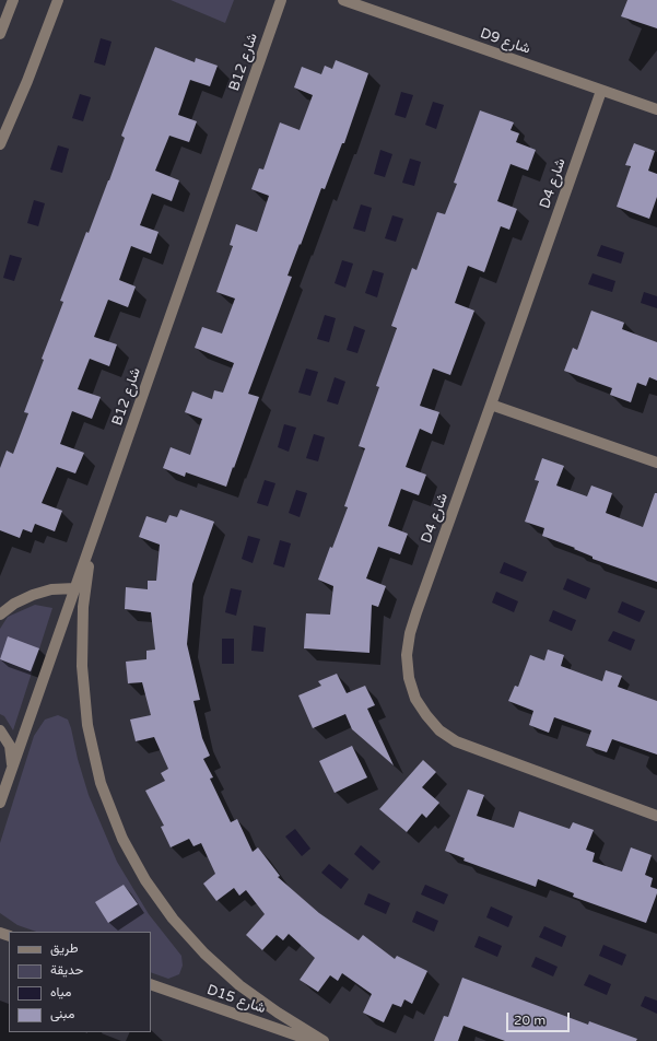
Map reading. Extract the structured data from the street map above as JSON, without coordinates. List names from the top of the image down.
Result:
{
  "streets": {
    "street": [
      "D9 شارع",
      "B12 شارع",
      "D4 شارع",
      "D15 شارع"
    ]
  },
  "crossings": [
    ["D9 شارع", "D4 شارع"]
  ],
  "legend": [
    "طريق",
    "حديقة",
    "مياه",
    "مبنى"
  ],
  "scale_bar": "20 m"
}
